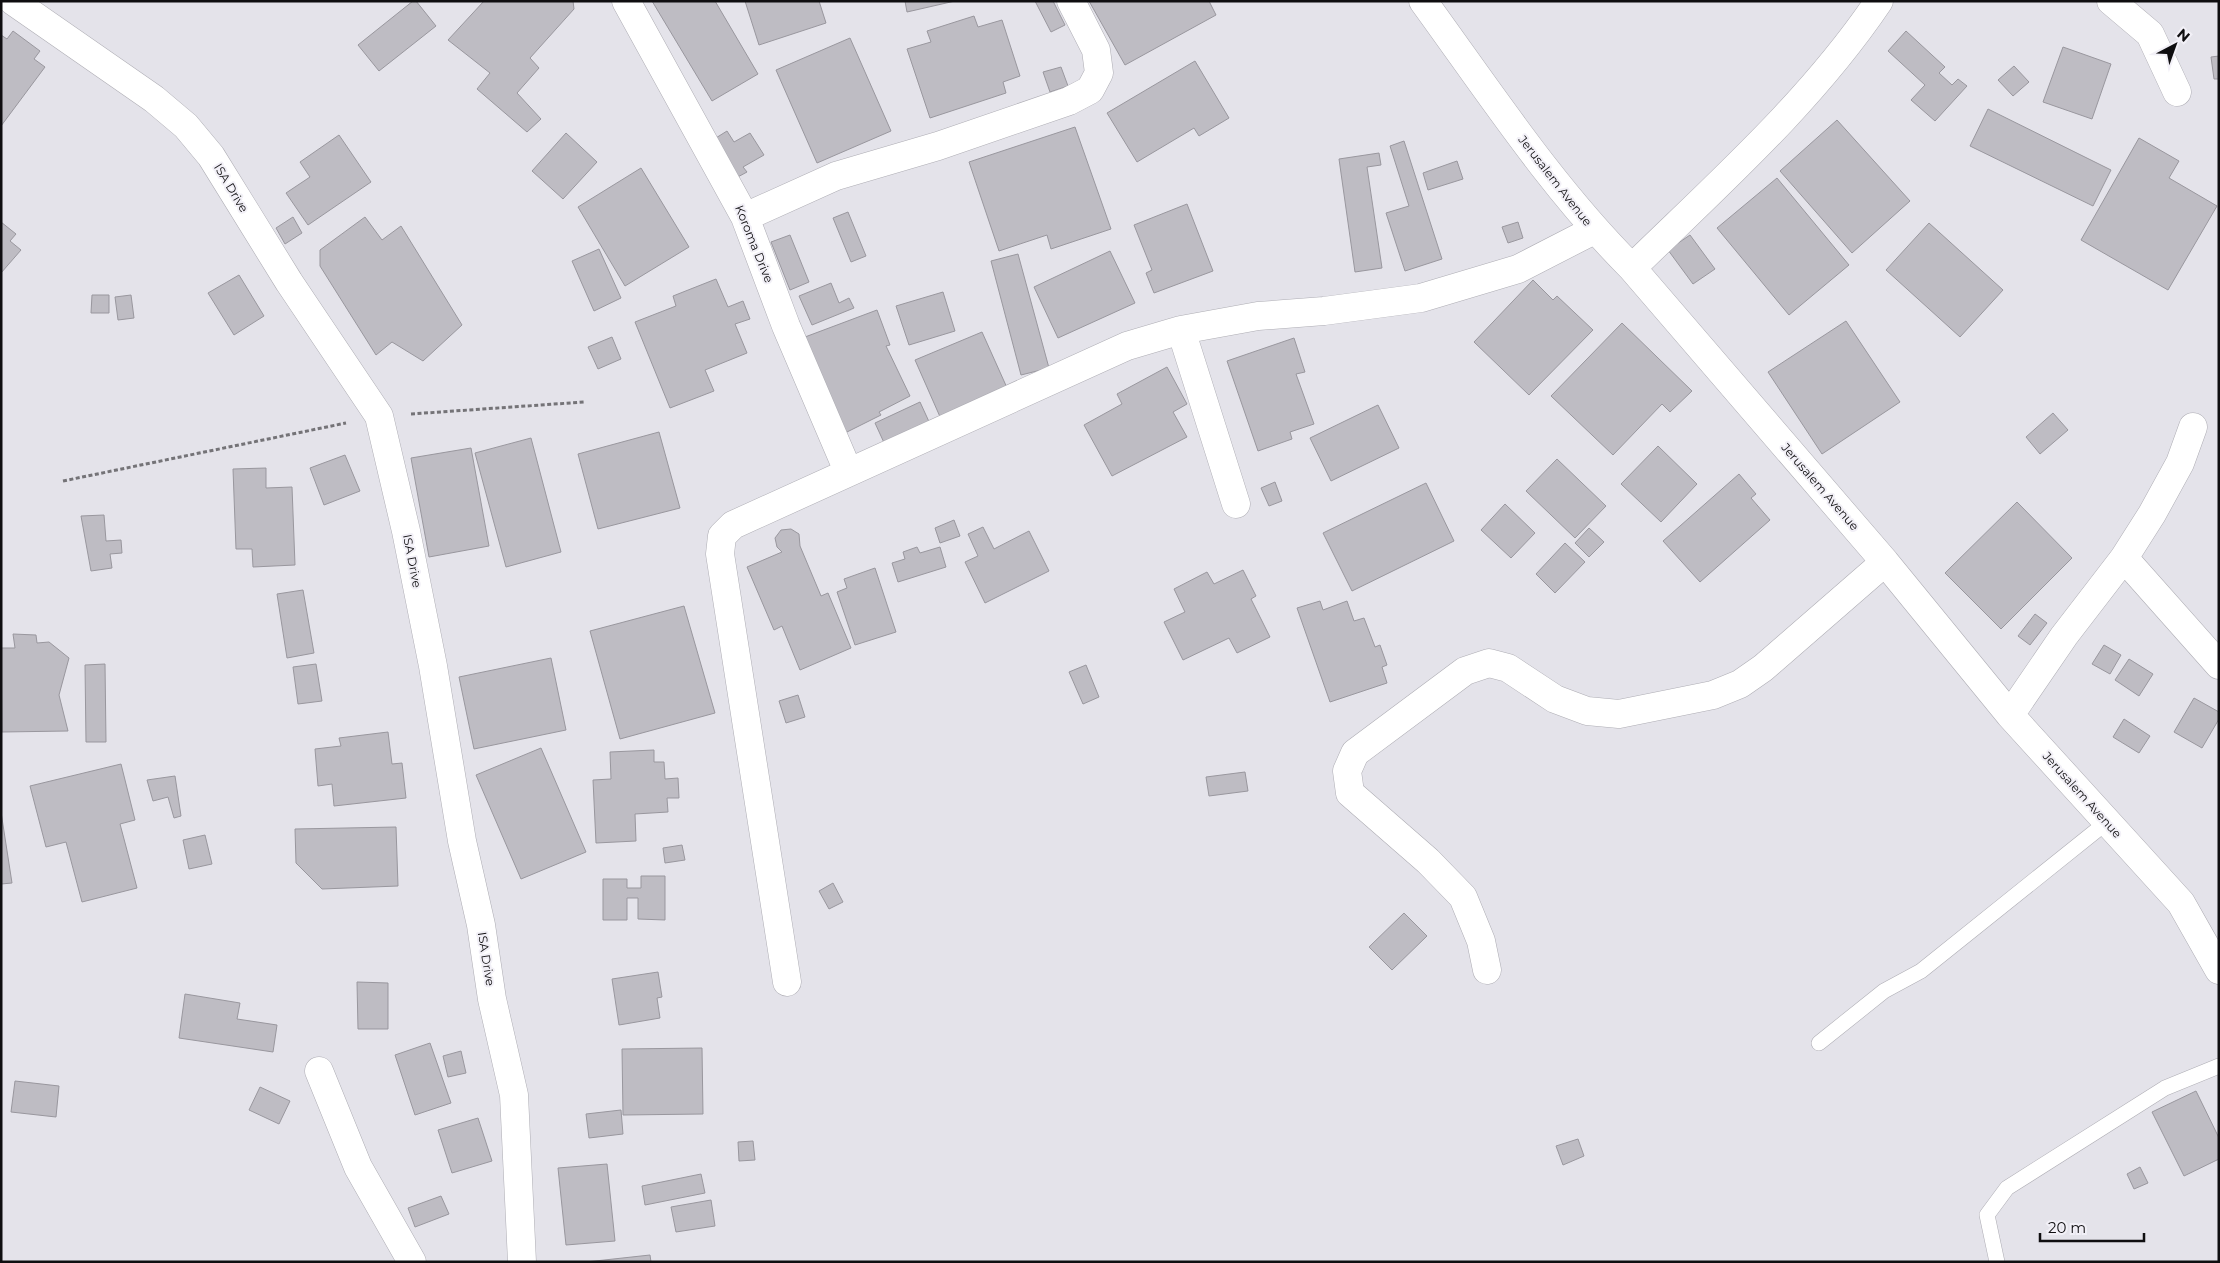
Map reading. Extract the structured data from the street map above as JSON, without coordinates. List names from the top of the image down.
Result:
{
  "streets": {
    "street": ["Jerusalem Avenue", "ISA Drive", "Koroma Drive"]
  },
  "scale_bar": "20 m",
  "north": "top right"
}
